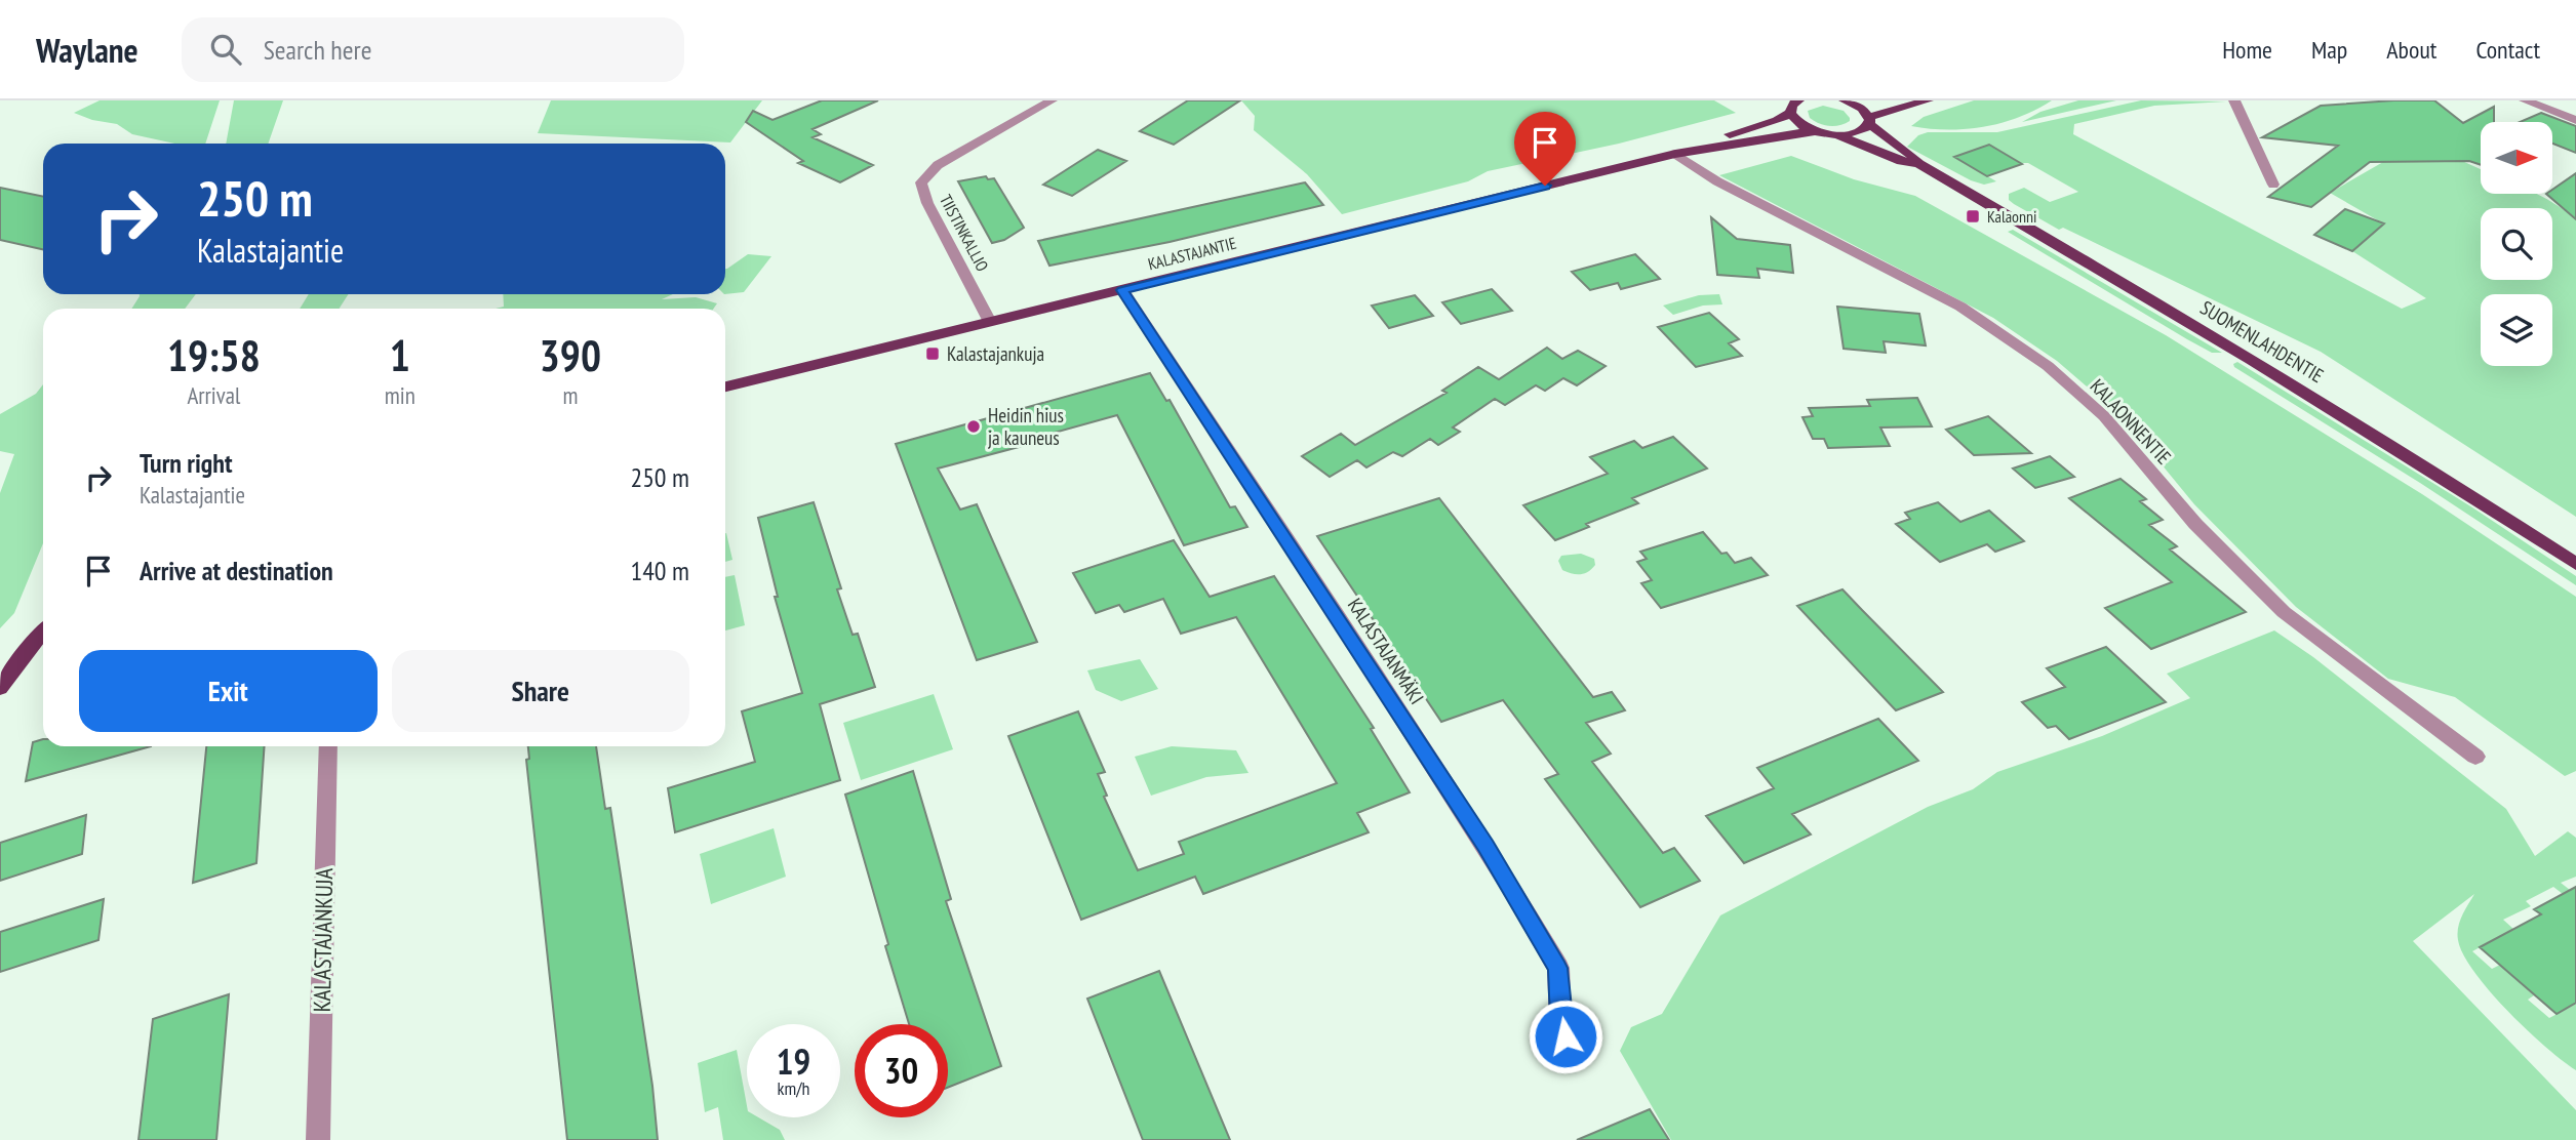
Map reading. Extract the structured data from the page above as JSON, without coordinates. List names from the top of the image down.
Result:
{
  "streets": {
    "main road": ["KALASTAJANTIE", "SUOMENLAHDENTIE"],
    "street": [
      "TIISTINKALLIO",
      "KALAONNENTIE",
      "KALASTAJANMÄKI",
      "KALASTAJANKUJA"
    ]
  },
  "crossings": [
    ["TIISTINKALLIO", "KALASTAJANTIE"],
    ["KALASTAJANTIE", "SUOMENLAHDENTIE"],
    ["KALASTAJANTIE", "KALAONNENTIE"],
    ["KALASTAJANTIE", "KALASTAJANMÄKI"]
  ],
  "places": {
    "transit": ["Kalaonni", "Kalastajankuja"],
    "other": ["Heidin hius ja kauneus"]
  },
  "north": "right",
  "page": {
    "header": "Waylane",
    "search": "Search here",
    "nav": [
      "Home",
      "Map",
      "About",
      "Contact"
    ],
    "turn": ["250 m", "Kalastajantie"],
    "eta": [
      "19:58",
      "Arrival",
      "1",
      "min",
      "390",
      "m"
    ],
    "list": [
      {
        "name": "Turn right",
        "note": "Kalastajantie",
        "value": "250 m"
      },
      {
        "name": "Arrive at destination",
        "value": "140 m"
      }
    ],
    "buttons": ["Exit", "Share"],
    "speed": "19 km/h",
    "limit": "30"
  }
}
